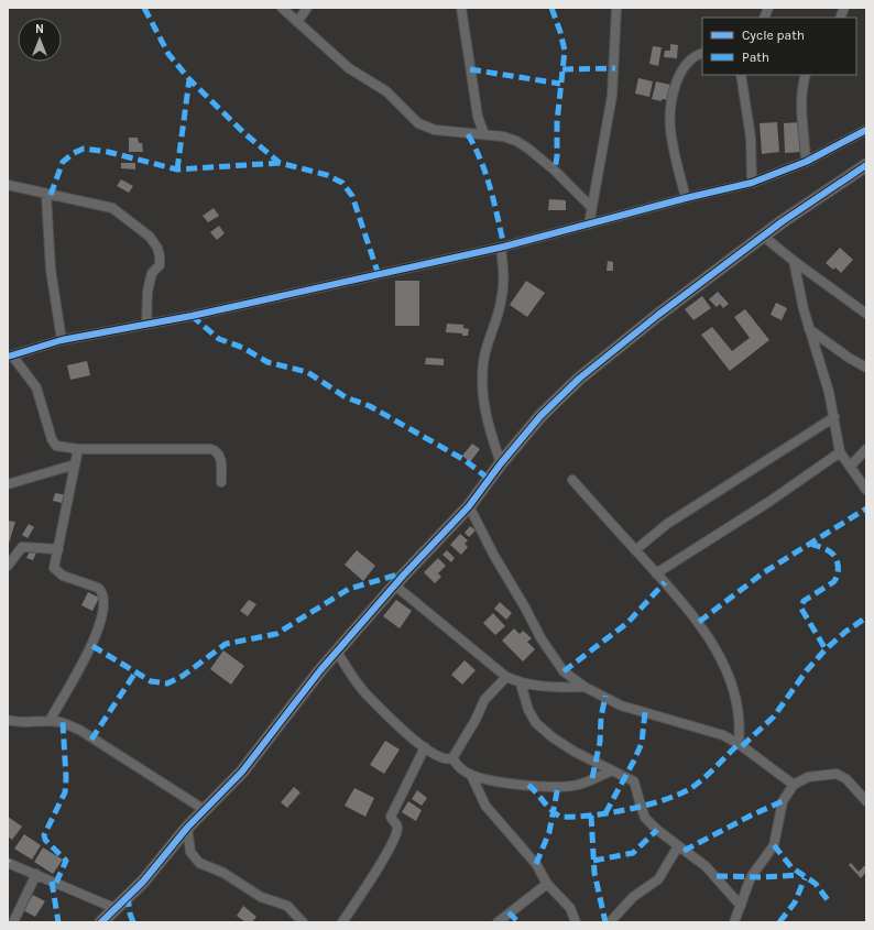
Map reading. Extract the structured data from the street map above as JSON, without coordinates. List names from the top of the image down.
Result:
{
  "legend": ["Cycle path", "Path"],
  "north": "top"
}
